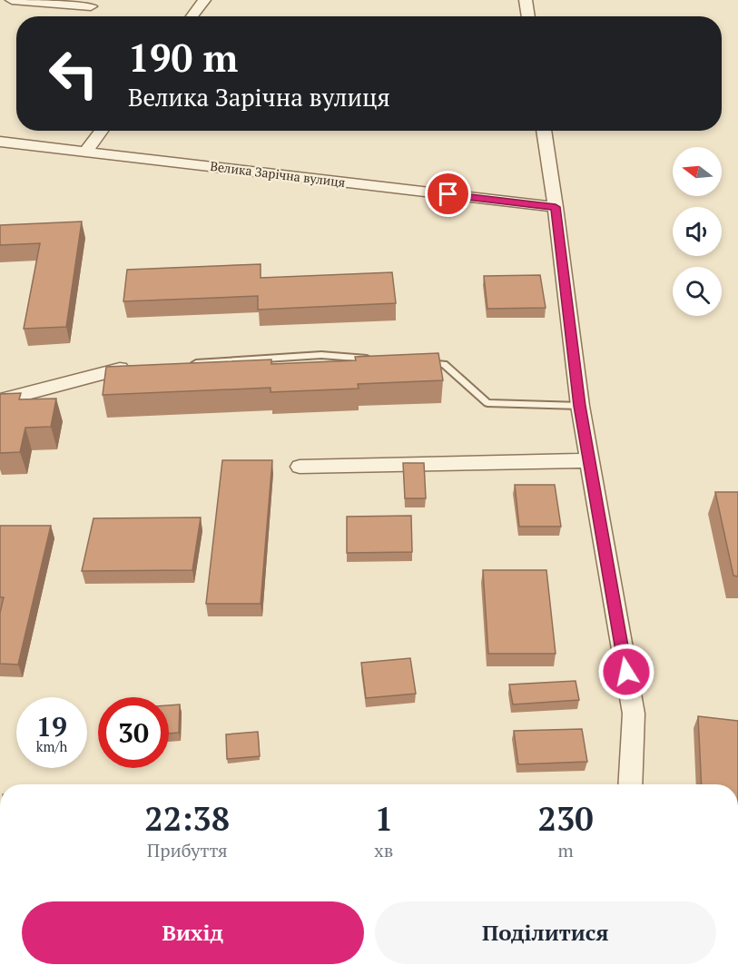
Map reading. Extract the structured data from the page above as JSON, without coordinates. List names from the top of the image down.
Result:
{
  "streets": {
    "street": ["Велика Зарічна вулиця"]
  },
  "north": "left",
  "page": {
    "turn": ["190 m", "Велика Зарічна вулиця"],
    "speed": "19 km/h",
    "limit": "30",
    "eta": [
      "22:38",
      "Прибуття",
      "1",
      "хв",
      "230",
      "m"
    ],
    "buttons": ["Вихід", "Поділитися"]
  }
}
